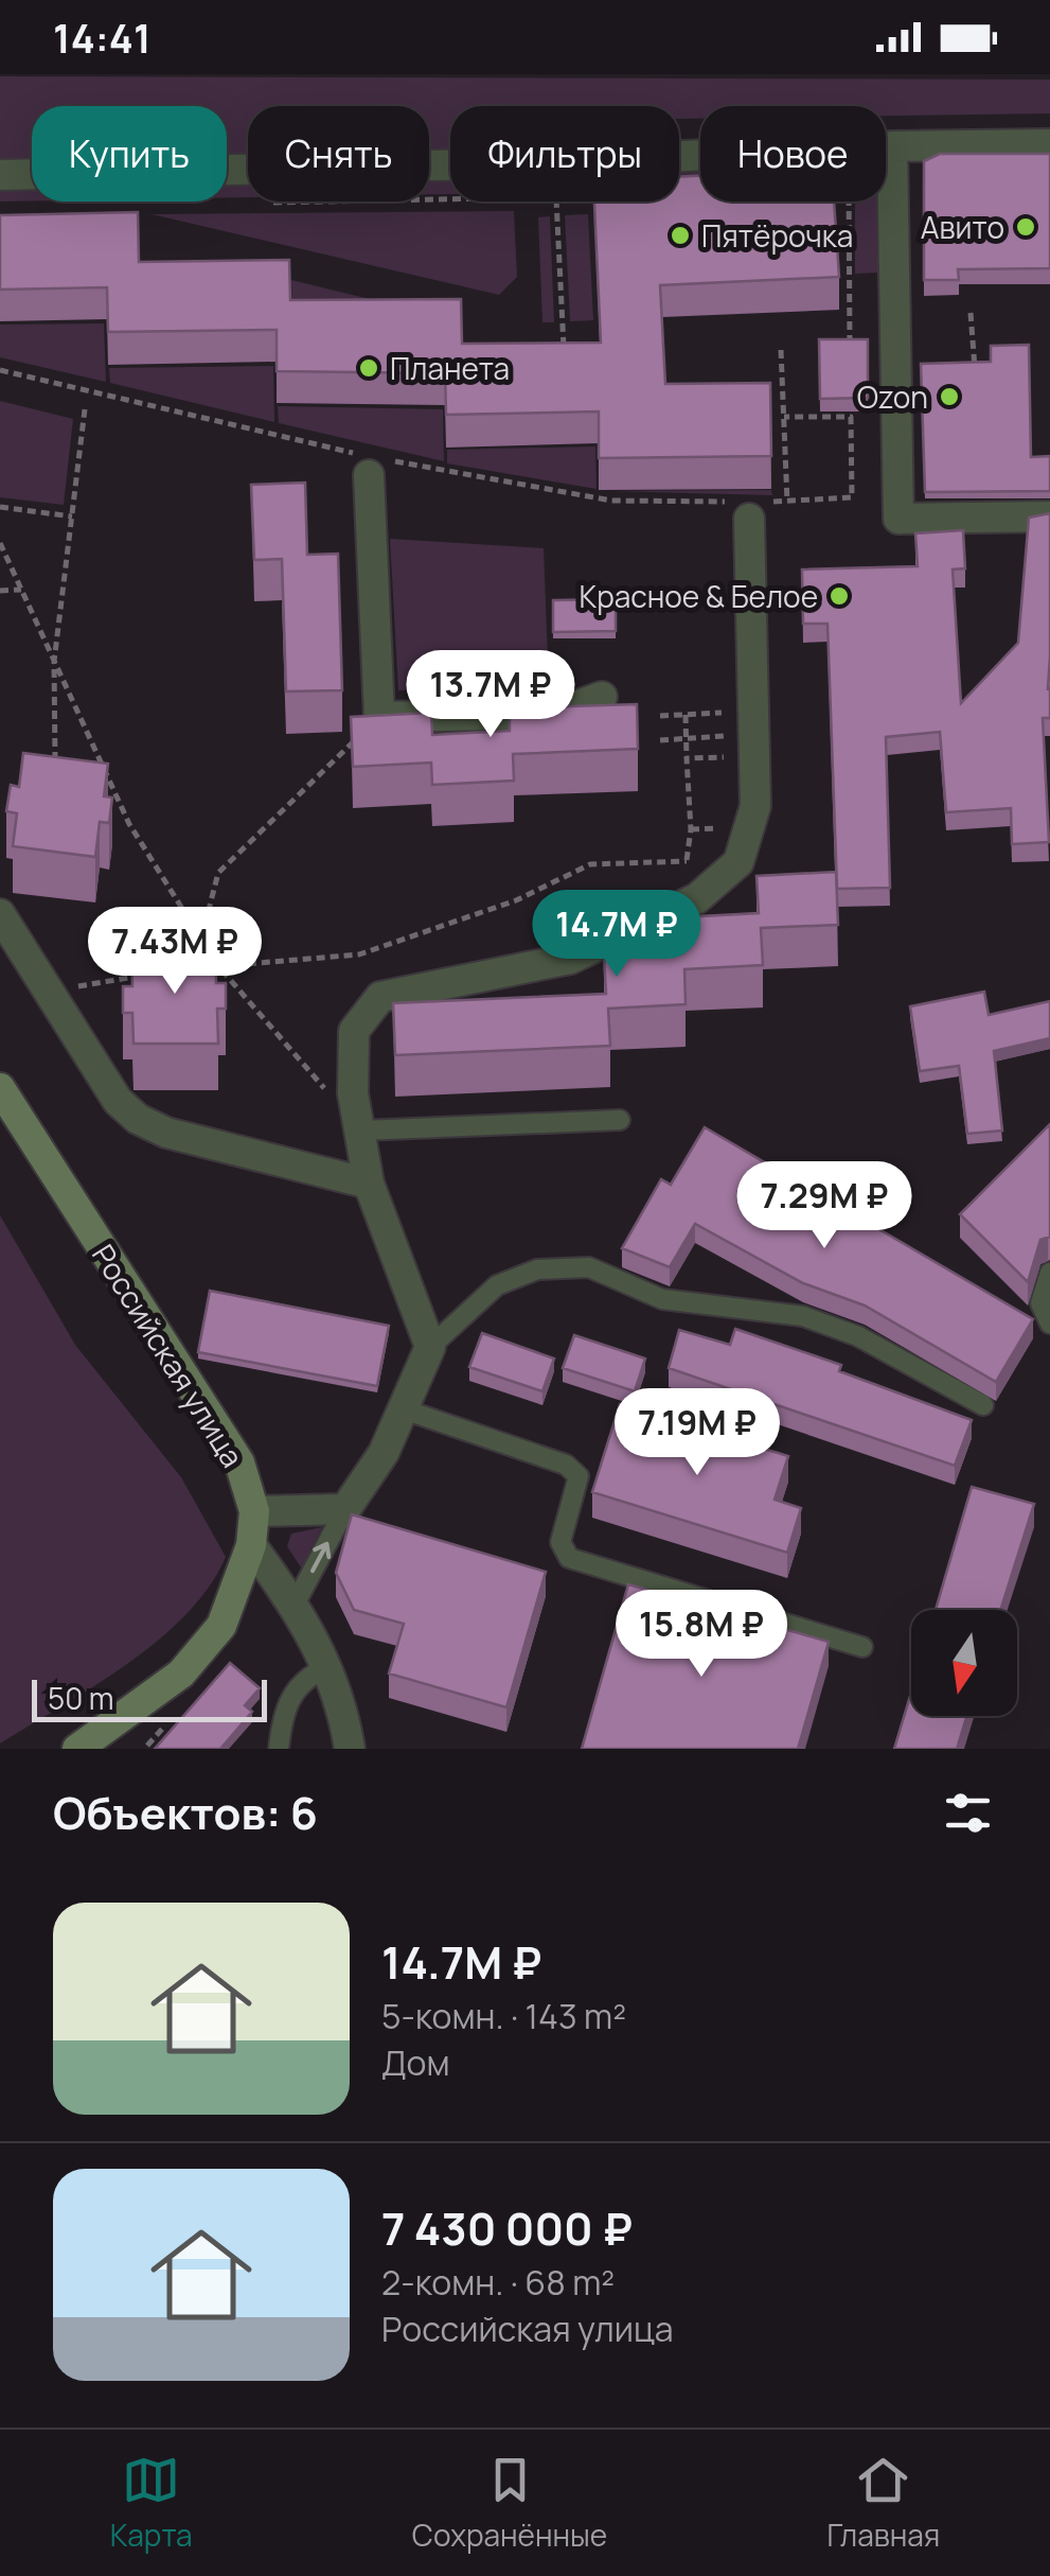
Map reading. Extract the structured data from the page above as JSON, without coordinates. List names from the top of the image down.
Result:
{
  "streets": {
    "main road": ["Российская улица"]
  },
  "places": [
    "Авито",
    "Пятёрочка",
    "Планета",
    "Ozon",
    "Красное & Белое"
  ],
  "scale_bar": "50 m",
  "north": "bottom",
  "page": {
    "status": "14:41",
    "chip": [
      "Купить",
      "Снять",
      "Фильтры",
      "Новое"
    ],
    "price": [
      "13.7M ₽",
      "14.7M ₽",
      "7.43M ₽",
      "7.29M ₽",
      "7.19M ₽",
      "15.8M ₽"
    ],
    "scale": "50 m",
    "heading": "Объектов: 6",
    "list": [
      {
        "name": "14.7M ₽",
        "note": "5-комн. · 143 m² · Дом"
      },
      {
        "name": "7 430 000 ₽",
        "note": "2-комн. · 68 m² · Российская улица"
      }
    ],
    "tabs": ["Карта", "Сохранённые", "Главная"]
  }
}
